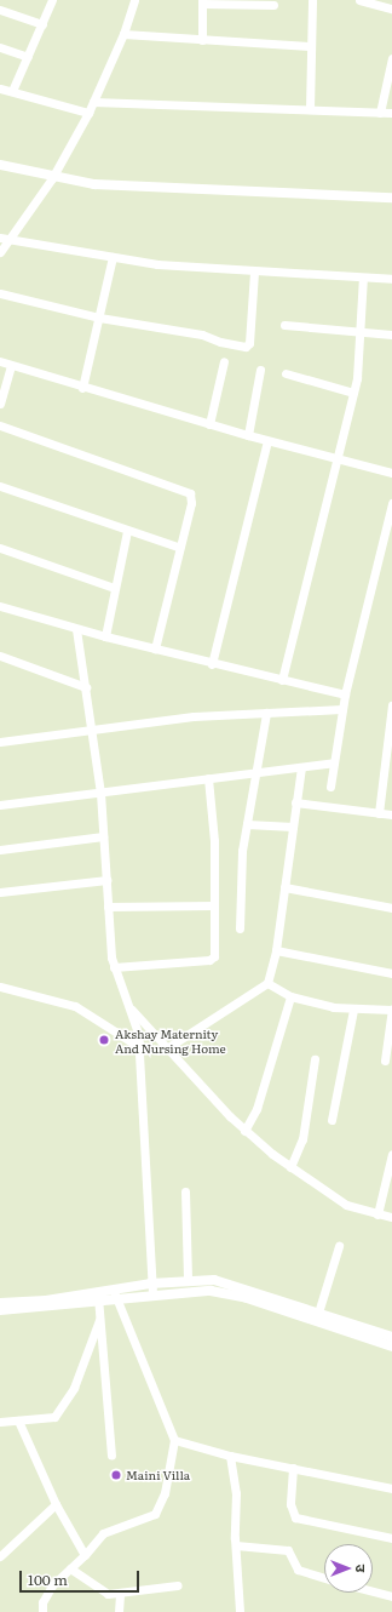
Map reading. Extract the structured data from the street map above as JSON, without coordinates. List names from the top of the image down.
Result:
{
  "places": ["Akshay Maternity And Nursing Home", "Maini Villa"],
  "scale_bar": "100 m",
  "north": "right"
}
